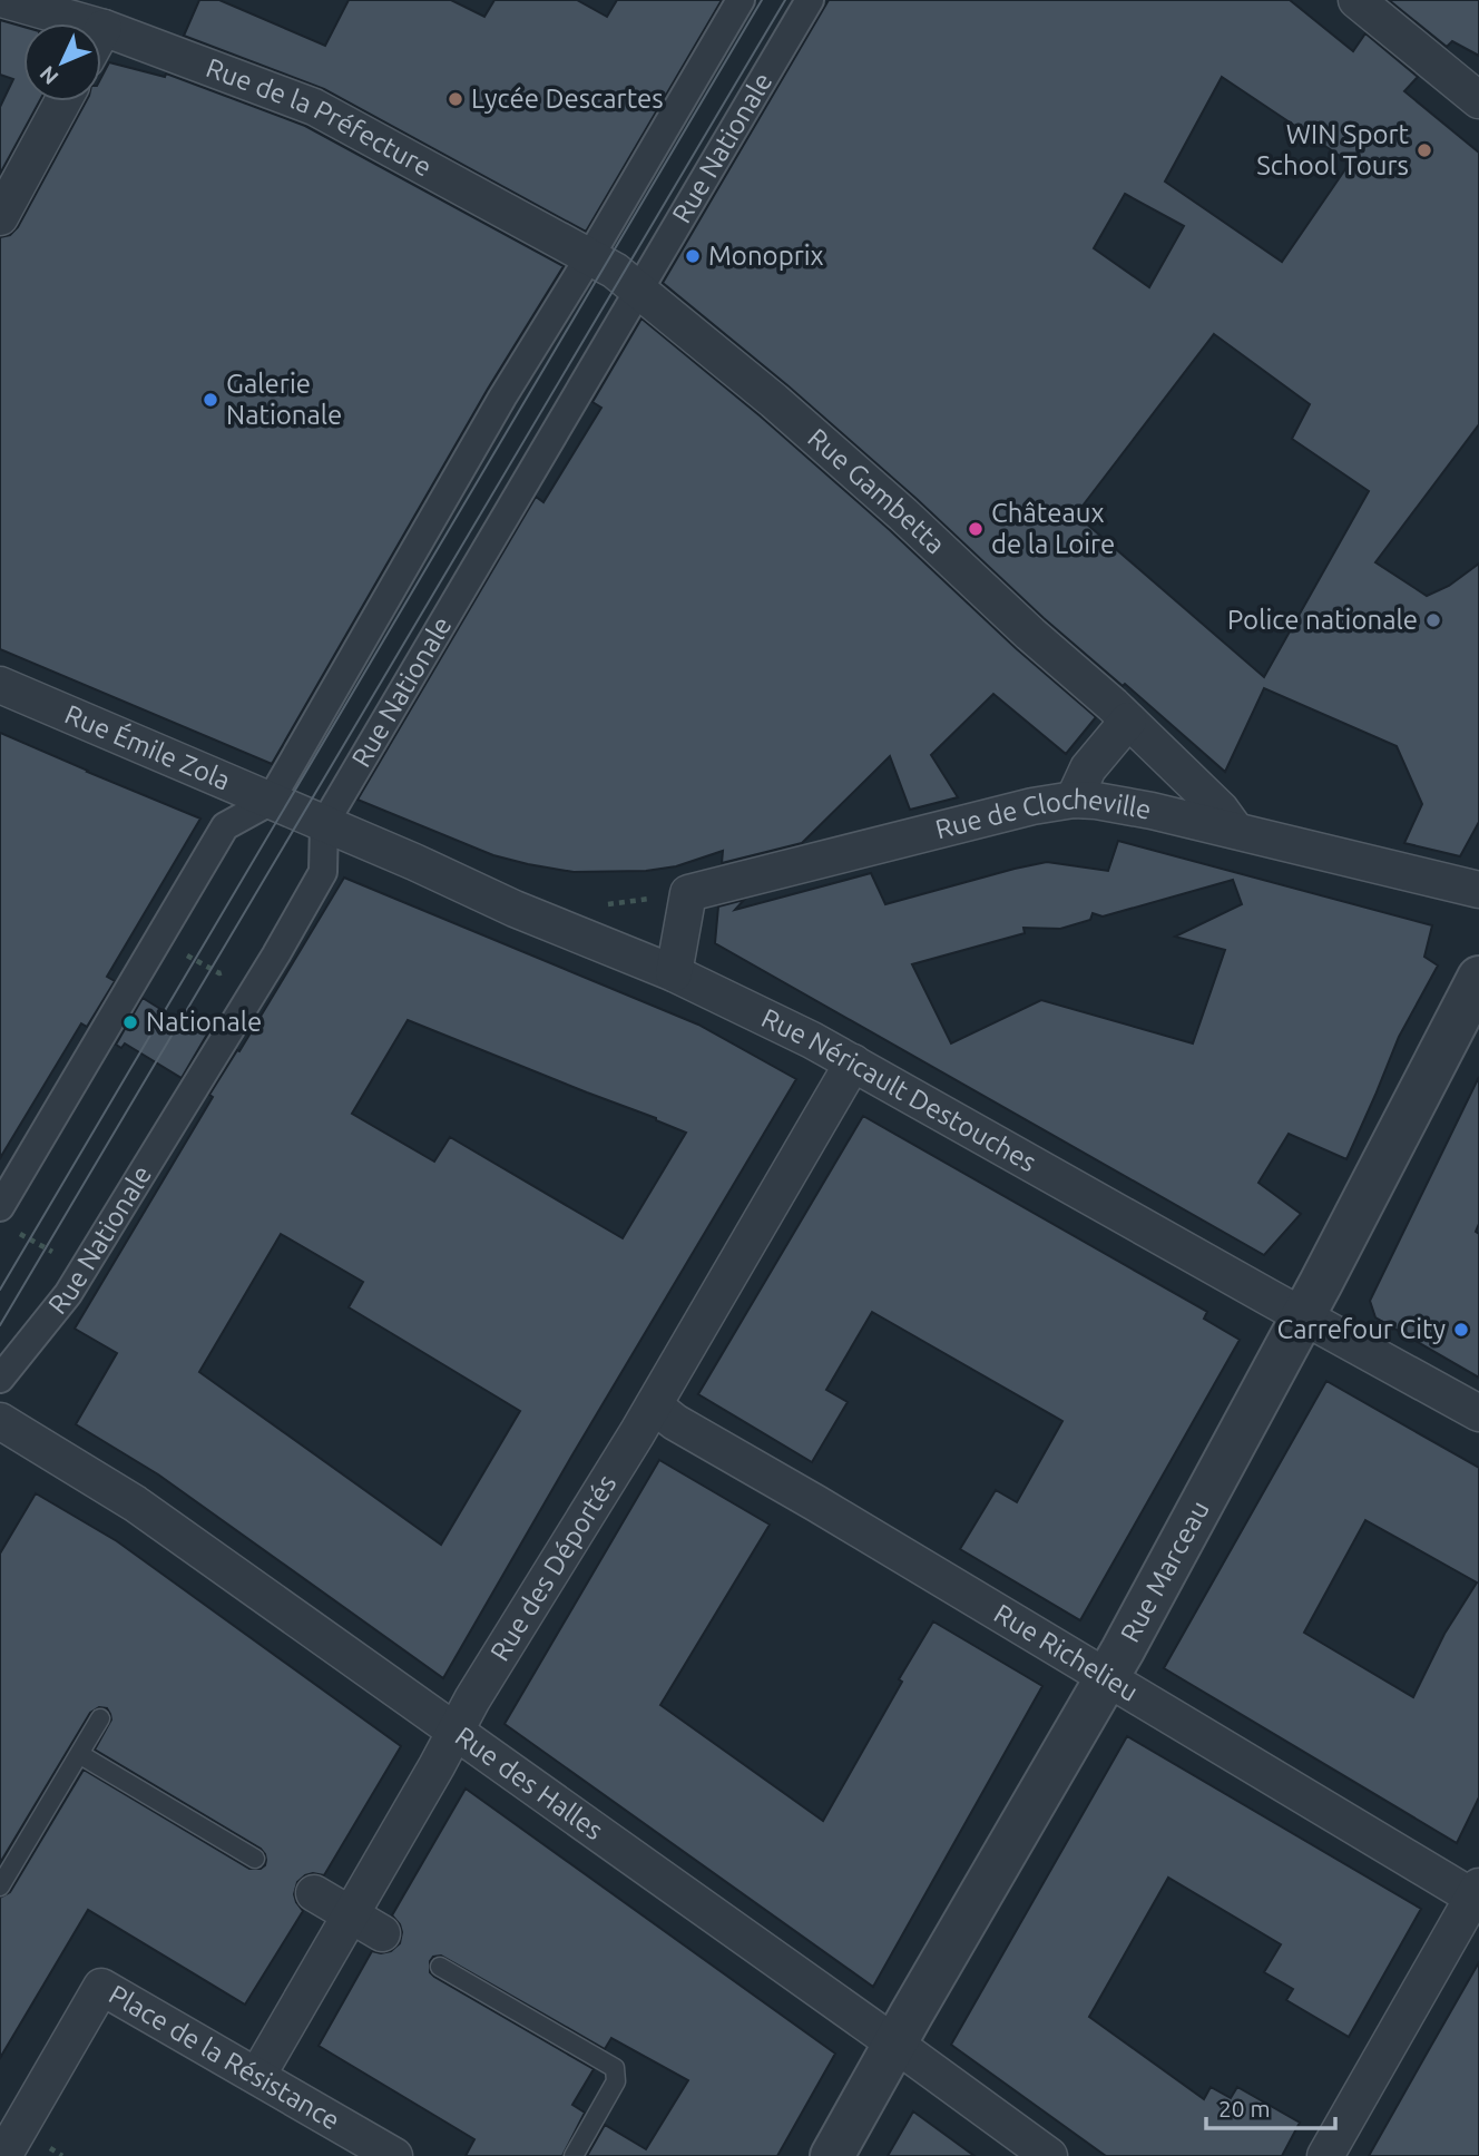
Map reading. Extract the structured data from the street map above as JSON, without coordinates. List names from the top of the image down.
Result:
{
  "streets": {
    "street": [
      "Rue de la Préfecture",
      "Rue Nationale",
      "Rue Gambetta",
      "Rue Émile Zola",
      "Rue de Clocheville",
      "Rue Néricault Destouches",
      "Rue des Déportés",
      "Rue Marceau",
      "Rue Richelieu",
      "Rue des Halles",
      "Place de la Résistance"
    ]
  },
  "crossings": [
    ["Rue de la Préfecture", "Rue Nationale"],
    ["Rue de la Préfecture", "Rue Gambetta"],
    ["Rue Nationale", "Rue Gambetta"],
    ["Rue Nationale", "Rue Émile Zola"],
    ["Rue Nationale", "Rue Néricault Destouches"],
    ["Rue Gambetta", "Rue de Clocheville"],
    ["Rue Émile Zola", "Rue Néricault Destouches"],
    ["Rue de Clocheville", "Rue Néricault Destouches"],
    ["Rue Néricault Destouches", "Rue des Déportés"],
    ["Rue Néricault Destouches", "Rue Marceau"],
    ["Rue des Déportés", "Rue Richelieu"],
    ["Rue des Déportés", "Rue des Halles"],
    ["Rue des Déportés", "Place de la Résistance"],
    ["Rue Marceau", "Rue Richelieu"],
    ["Rue Marceau", "Rue des Halles"]
  ],
  "places": [
    "Lycée Descartes",
    "WIN Sport School Tours",
    "Monoprix",
    "Galerie Nationale",
    "Châteaux de la Loire",
    "Police nationale",
    "Nationale",
    "Carrefour City"
  ],
  "scale_bar": "20 m",
  "north": "bottom left"
}
